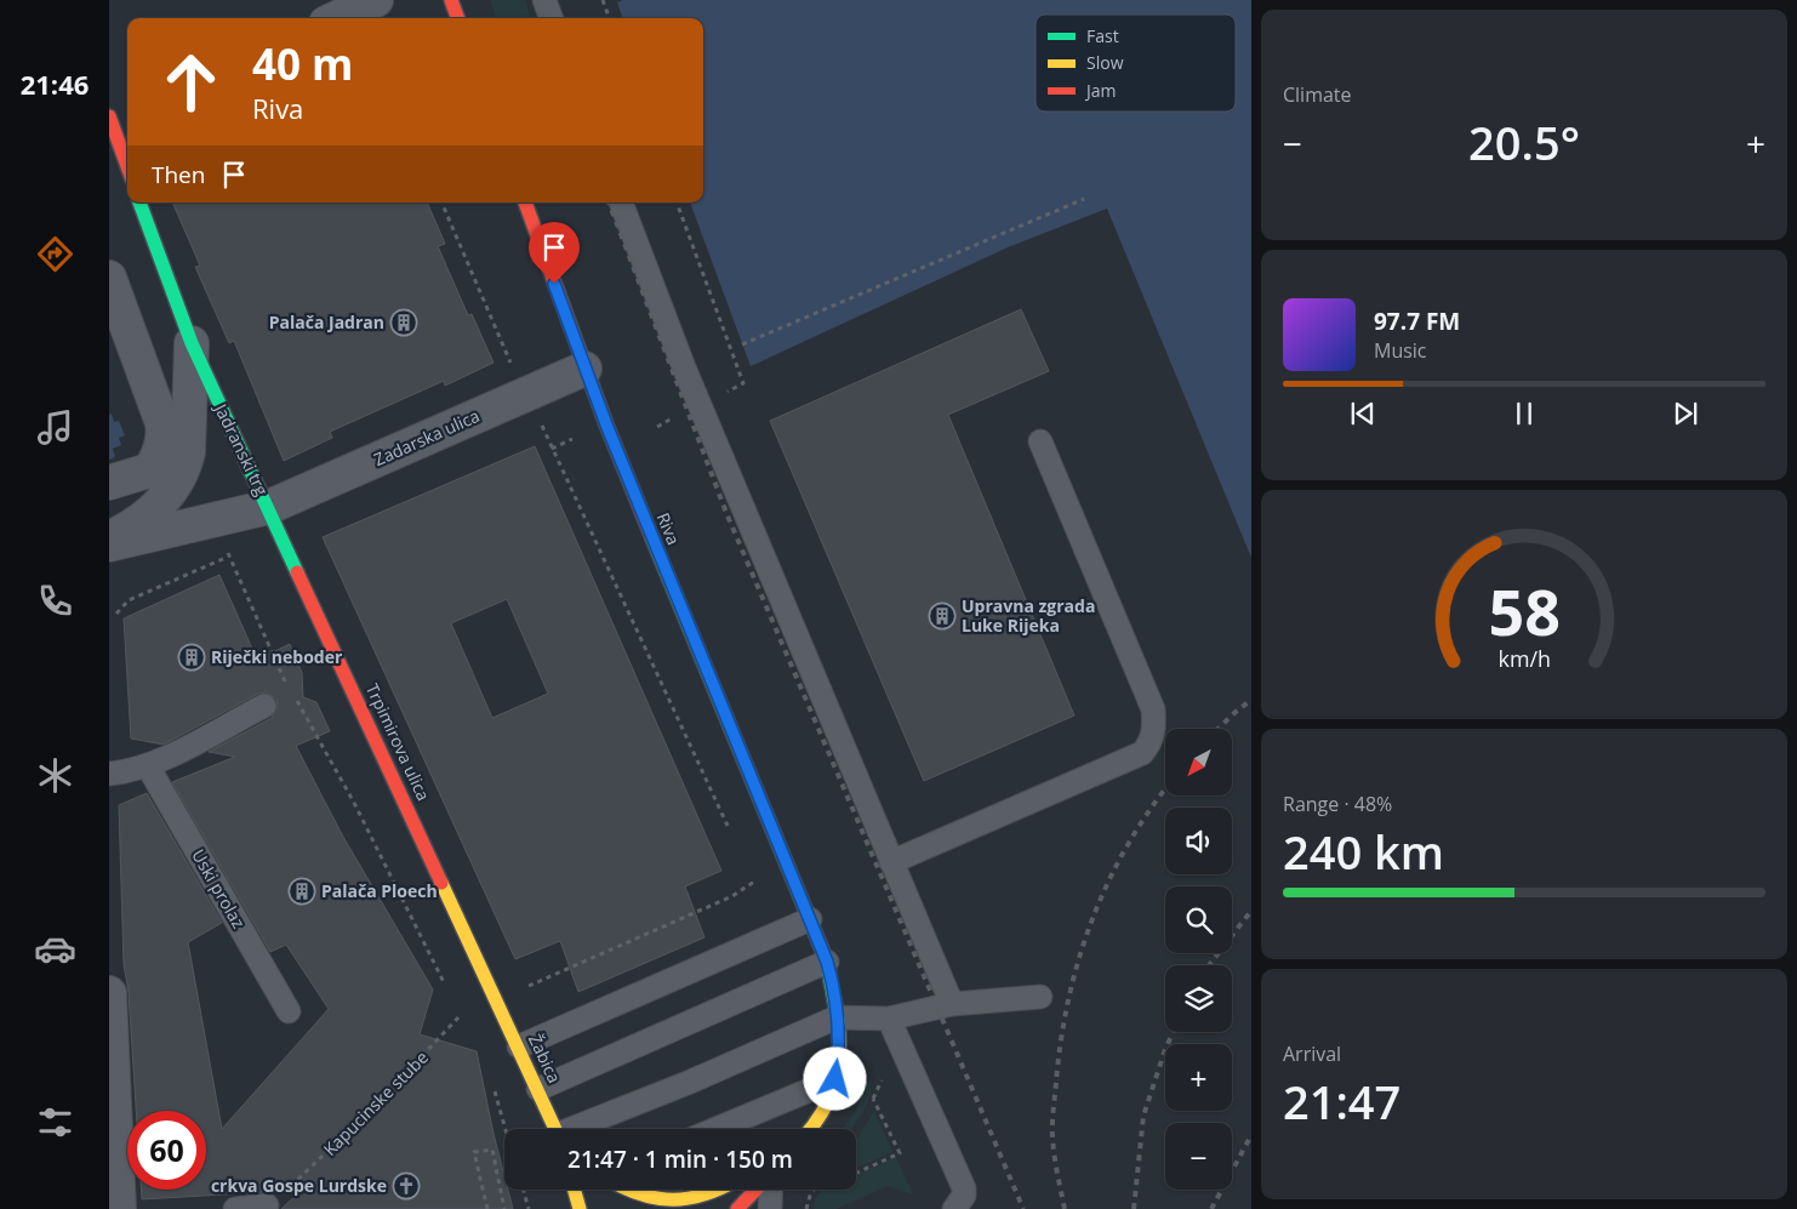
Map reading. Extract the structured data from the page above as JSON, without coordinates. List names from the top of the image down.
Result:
{
  "streets": {
    "main road": [
      "Jadranski trg",
      "Riva",
      "Trpimirova ulica",
      "Žabica"
    ],
    "street": ["Zadarska ulica"],
    "lane": ["Uski prolaz"],
    "path": ["Kapucinske stube"]
  },
  "crossings": [
    ["Zadarska ulica", "Jadranski trg"],
    ["Zadarska ulica", "Riva"],
    ["Zadarska ulica", "Trpimirova ulica"],
    ["Jadranski trg", "Trpimirova ulica"],
    ["Trpimirova ulica", "Žabica"]
  ],
  "places": {
    "building": [
      "Palača Jadran",
      "Upravna zgrada Luke Rijeka",
      "Riječki neboder",
      "Palača Ploech"
    ],
    "church": ["crkva Gospe Lurdske"]
  },
  "legend": ["Fast", "Slow", "Jam"],
  "north": "bottom left",
  "page": {
    "tabs": "21:46",
    "tile": [
      "Climate",
      ["Range · 48%", "240 km"],
      ["Arrival", "21:47"]
    ],
    "turn": ["40 m", "Riva"],
    "heat": ["−", "20.5°", "+"],
    "then": "Then",
    "song": ["97.7 FM", "Music"],
    "map_buttons": ["+", "−"],
    "limit": "60",
    "trip": "21:47 · 1 min · 150 m",
    "gauge": ["58", "km/h"]
  }
}
